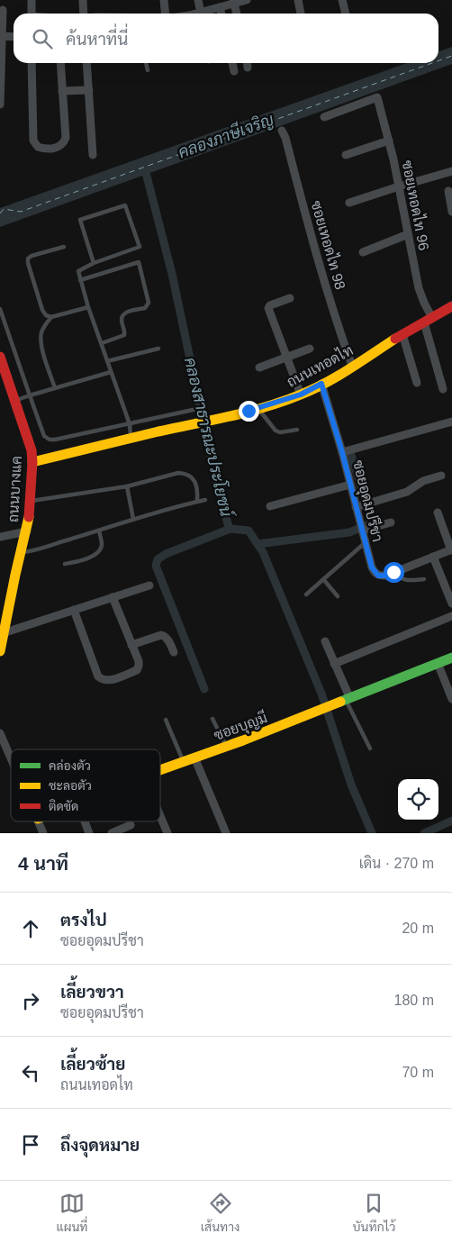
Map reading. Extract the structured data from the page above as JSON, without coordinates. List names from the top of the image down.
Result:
{
  "streets": {
    "main road": ["ถนนเทอดไท", "ถนนบางแค", "ซอยบุญมี"],
    "street": ["ซอยเทอดไท 96", "ซอยเทอดไท 98", "ซอยอุดมปรีชา"]
  },
  "crossings": [
    ["ซอยเทอดไท 96", "ถนนเทอดไท"],
    ["ซอยเทอดไท 98", "ถนนเทอดไท"],
    ["ถนนเทอดไท", "ถนนบางแค"],
    ["ถนนเทอดไท", "ซอยอุดมปรีชา"]
  ],
  "water": ["คลองภาษีเจริญ", "คลองสาธารณะประโยชน์"],
  "legend": ["คล่องตัว", "ชะลอตัว", "ติดขัด"],
  "page": {
    "search": "ค้นหาที่นี่",
    "heading": ["4 นาที", "เดิน · 270 m"],
    "list": [
      ["ตรงไป", "ซอยอุดมปรีชา", "20 m"],
      ["เลี้ยวขวา", "ซอยอุดมปรีชา", "180 m"],
      ["เลี้ยวซ้าย", "ถนนเทอดไท", "70 m"],
      "ถึงจุดหมาย"
    ],
    "nav": ["แผนที่", "เส้นทาง", "บันทึกไว้"]
  }
}
